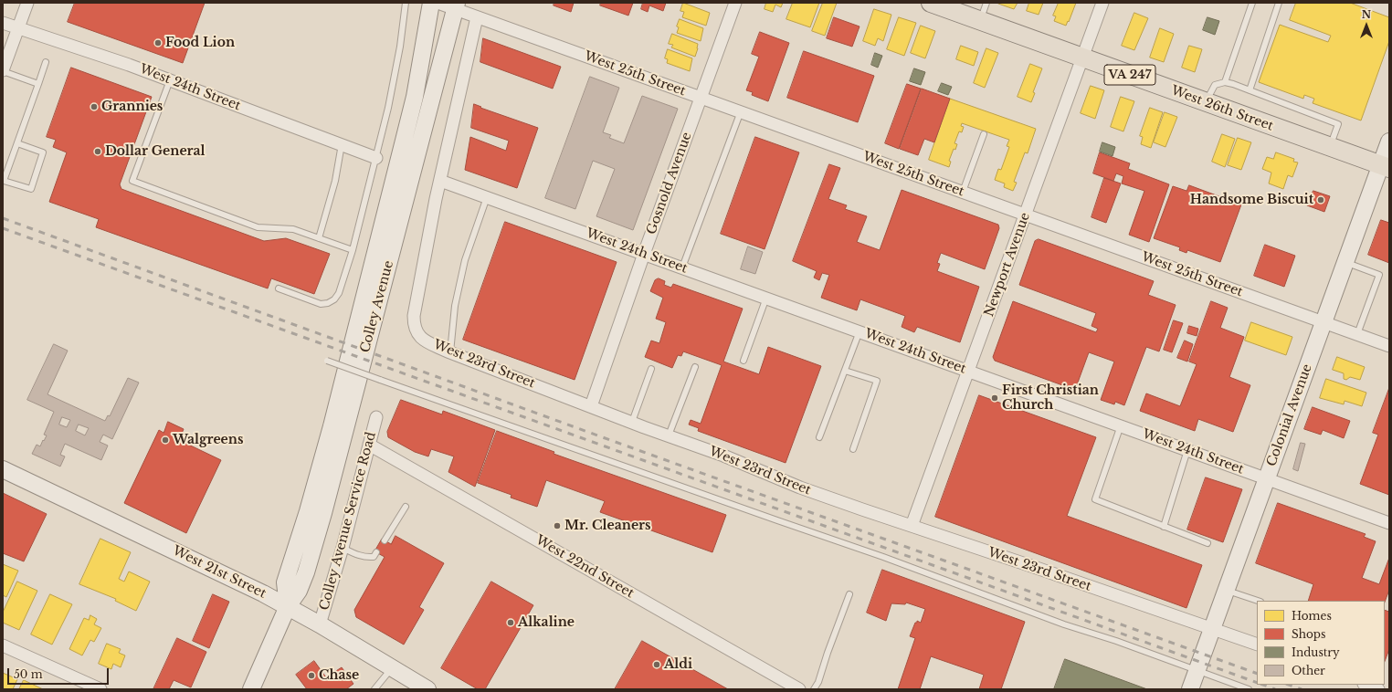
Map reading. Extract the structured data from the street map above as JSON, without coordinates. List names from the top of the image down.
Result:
{
  "streets": {
    "main road": [
      "VA 247",
      "West 26th Street",
      "Colley Avenue",
      "Colonial Avenue",
      "West 21st Street"
    ],
    "street": [
      "West 25th Street",
      "West 24th Street",
      "Gosnold Avenue",
      "Newport Avenue",
      "West 23rd Street",
      "Colley Avenue Service Road",
      "West 22nd Street"
    ]
  },
  "crossings": [
    ["West 25th Street", "Gosnold Avenue"],
    ["West 25th Street", "Newport Avenue"],
    ["West 25th Street", "Colley Avenue"],
    ["West 25th Street", "West 23rd Street"],
    ["West 25th Street", "Colonial Avenue"],
    ["West 24th Street", "Gosnold Avenue"],
    ["West 24th Street", "Newport Avenue"],
    ["West 24th Street", "West 23rd Street"],
    ["West 24th Street", "Colonial Avenue"],
    ["West 26th Street", "Newport Avenue"],
    ["West 26th Street", "Colonial Avenue"],
    ["Gosnold Avenue", "West 23rd Street"],
    ["Newport Avenue", "West 23rd Street"],
    ["Colley Avenue", "West 21st Street"],
    ["West 23rd Street", "Colonial Avenue"],
    ["Colley Avenue Service Road", "West 22nd Street"],
    ["Colley Avenue Service Road", "West 21st Street"]
  ],
  "places": [
    "Food Lion",
    "Grannies",
    "Dollar General",
    "Handsome Biscuit",
    "First Christian Church",
    "Walgreens",
    "Mr. Cleaners",
    "Alkaline",
    "Aldi",
    "Chase"
  ],
  "legend": [
    "Homes",
    "Shops",
    "Industry",
    "Other"
  ],
  "scale_bar": "50 m",
  "north": "top"
}
